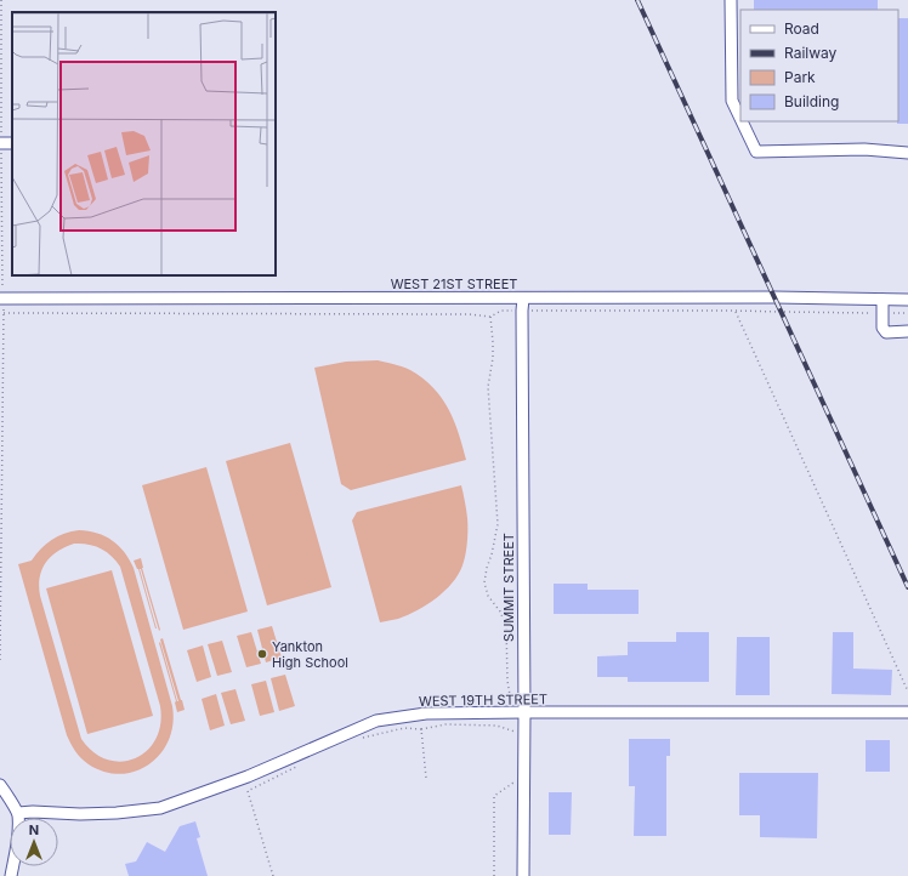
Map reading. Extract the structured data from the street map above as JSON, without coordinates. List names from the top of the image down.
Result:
{
  "streets": {
    "street": ["WEST 21ST STREET", "SUMMIT STREET", "WEST 19TH STREET"]
  },
  "crossings": [
    ["WEST 21ST STREET", "SUMMIT STREET"],
    ["SUMMIT STREET", "WEST 19TH STREET"]
  ],
  "places": ["Yankton High School"],
  "legend": [
    "Road",
    "Railway",
    "Park",
    "Building"
  ],
  "north": "top"
}
